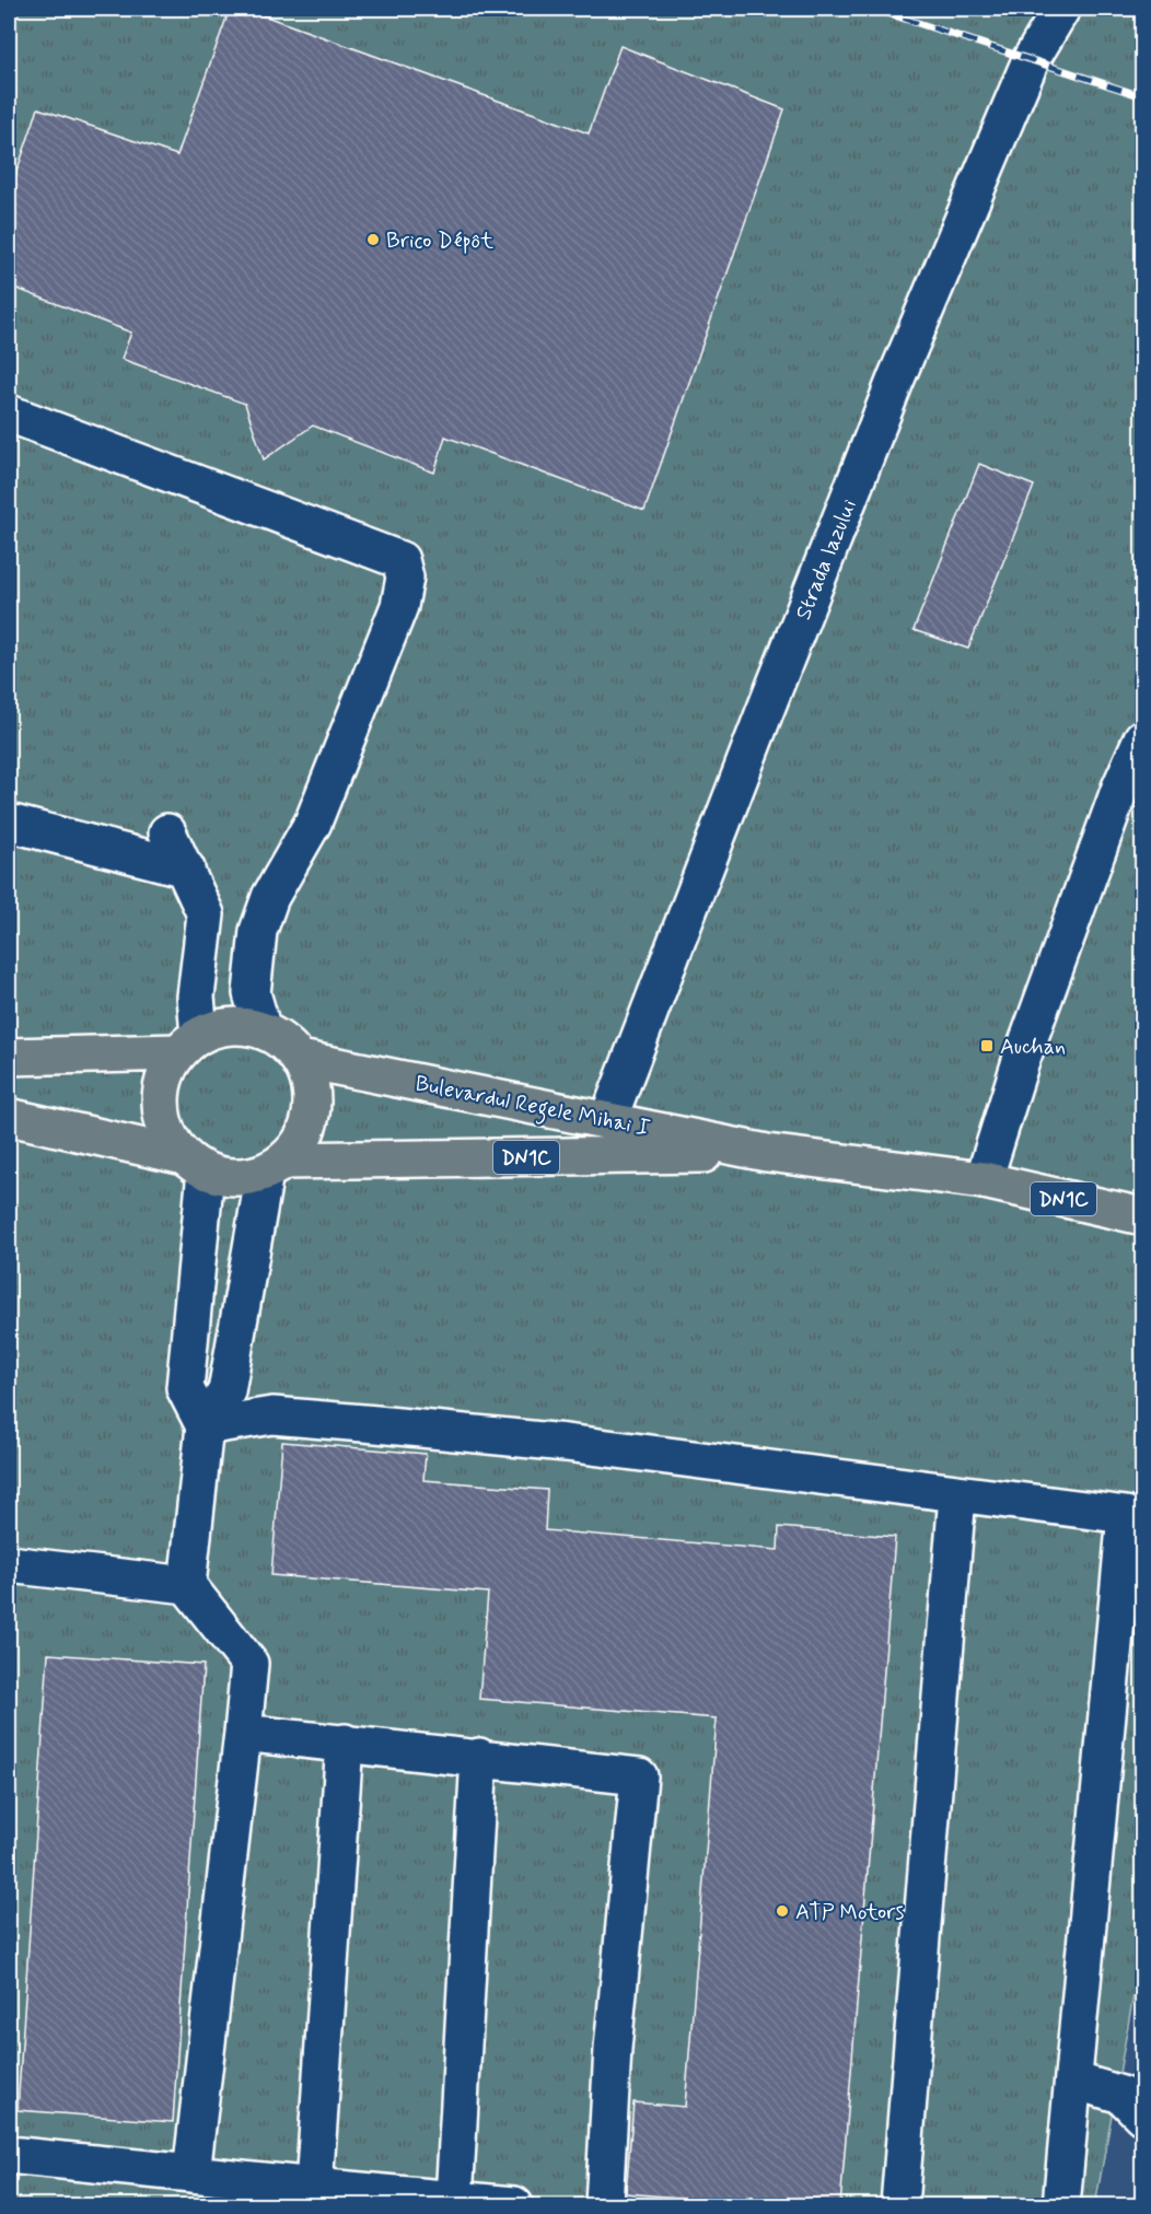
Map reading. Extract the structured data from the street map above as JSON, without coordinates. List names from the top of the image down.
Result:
{
  "streets": {
    "main road": ["Bulevardul Regele Mihai I", "DN1C"],
    "lane": ["Strada Iazului"]
  },
  "crossings": [
    ["Strada Iazului", "Bulevardul Regele Mihai I"],
    ["Bulevardul Regele Mihai I", "DN1C"]
  ],
  "places": {
    "other": ["Brico Dépôt", "ATP Motors"],
    "transit": ["Auchan"]
  }
}
